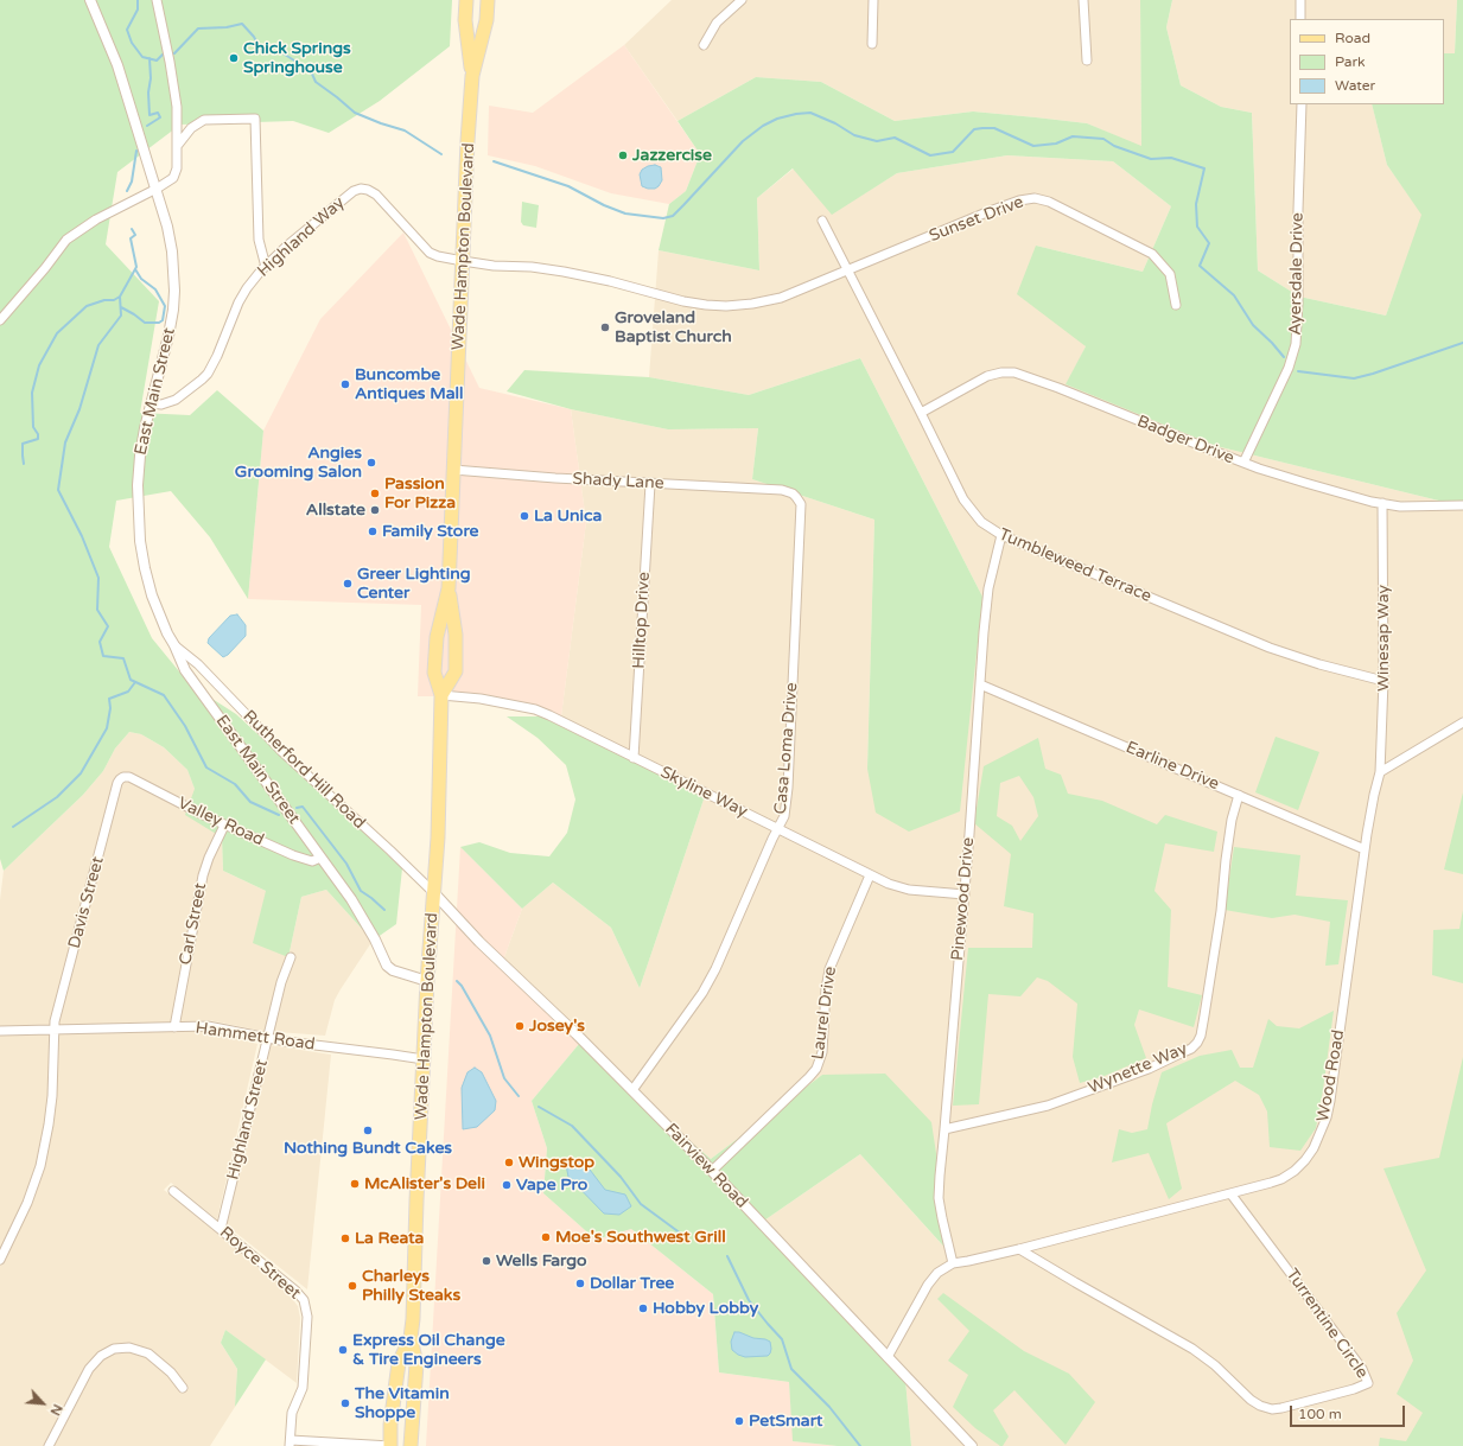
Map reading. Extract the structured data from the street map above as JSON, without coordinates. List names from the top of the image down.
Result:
{
  "streets": {
    "main road": ["Wade Hampton Boulevard"],
    "street": [
      "Sunset Drive",
      "Highland Way",
      "Ayersdale Drive",
      "East Main Street",
      "Badger Drive",
      "Shady Lane",
      "Tumbleweed Terrace",
      "Hilltop Drive",
      "Winesap Way",
      "Casa Loma Drive",
      "Earline Drive",
      "Rutherford Hill Road",
      "Skyline Way",
      "Valley Road",
      "Pinewood Drive",
      "Davis Street",
      "Carl Street",
      "Laurel Drive",
      "Hammett Road",
      "Wynette Way",
      "Wood Road",
      "Highland Street",
      "Fairview Road",
      "Royce Street",
      "Turrentine Circle"
    ]
  },
  "crossings": [
    ["Sunset Drive", "Highland Way"],
    ["Sunset Drive", "Wade Hampton Boulevard"],
    ["Sunset Drive", "Tumbleweed Terrace"],
    ["Highland Way", "Wade Hampton Boulevard"],
    ["Highland Way", "East Main Street"],
    ["Wade Hampton Boulevard", "East Main Street"],
    ["Wade Hampton Boulevard", "Shady Lane"],
    ["Wade Hampton Boulevard", "Rutherford Hill Road"],
    ["Wade Hampton Boulevard", "Skyline Way"],
    ["Wade Hampton Boulevard", "Hammett Road"],
    ["Wade Hampton Boulevard", "Fairview Road"],
    ["Ayersdale Drive", "Badger Drive"],
    ["East Main Street", "Rutherford Hill Road"],
    ["East Main Street", "Valley Road"],
    ["Badger Drive", "Tumbleweed Terrace"],
    ["Badger Drive", "Winesap Way"],
    ["Shady Lane", "Hilltop Drive"],
    ["Shady Lane", "Casa Loma Drive"],
    ["Tumbleweed Terrace", "Winesap Way"],
    ["Tumbleweed Terrace", "Pinewood Drive"],
    ["Hilltop Drive", "Skyline Way"],
    ["Winesap Way", "Wood Road"],
    ["Casa Loma Drive", "Skyline Way"],
    ["Casa Loma Drive", "Fairview Road"],
    ["Earline Drive", "Pinewood Drive"],
    ["Earline Drive", "Wynette Way"],
    ["Earline Drive", "Wood Road"],
    ["Rutherford Hill Road", "Fairview Road"],
    ["Skyline Way", "Pinewood Drive"],
    ["Skyline Way", "Laurel Drive"],
    ["Valley Road", "Davis Street"],
    ["Valley Road", "Carl Street"],
    ["Pinewood Drive", "Wynette Way"],
    ["Pinewood Drive", "Wood Road"],
    ["Davis Street", "Hammett Road"],
    ["Carl Street", "Hammett Road"],
    ["Laurel Drive", "Fairview Road"],
    ["Hammett Road", "Highland Street"],
    ["Wood Road", "Fairview Road"],
    ["Wood Road", "Turrentine Circle"],
    ["Highland Street", "Royce Street"]
  ],
  "places": [
    "Chick Springs Springhouse",
    "Jazzercise",
    "Groveland Baptist Church",
    "Buncombe Antiques Mall",
    "Angies Grooming Salon",
    "Passion For Pizza",
    "Allstate",
    "La Unica",
    "Family Store",
    "Greer Lighting Center",
    "Josey's",
    "Nothing Bundt Cakes",
    "Wingstop",
    "McAlister's Deli",
    "Vape Pro",
    "Moe's Southwest Grill",
    "La Reata",
    "Wells Fargo",
    "Dollar Tree",
    "Charleys Philly Steaks",
    "Hobby Lobby",
    "Express Oil Change & Tire Engineers",
    "The Vitamin Shoppe",
    "PetSmart"
  ],
  "legend": ["Road", "Park", "Water"],
  "scale_bar": "100 m",
  "north": "bottom right"
}
